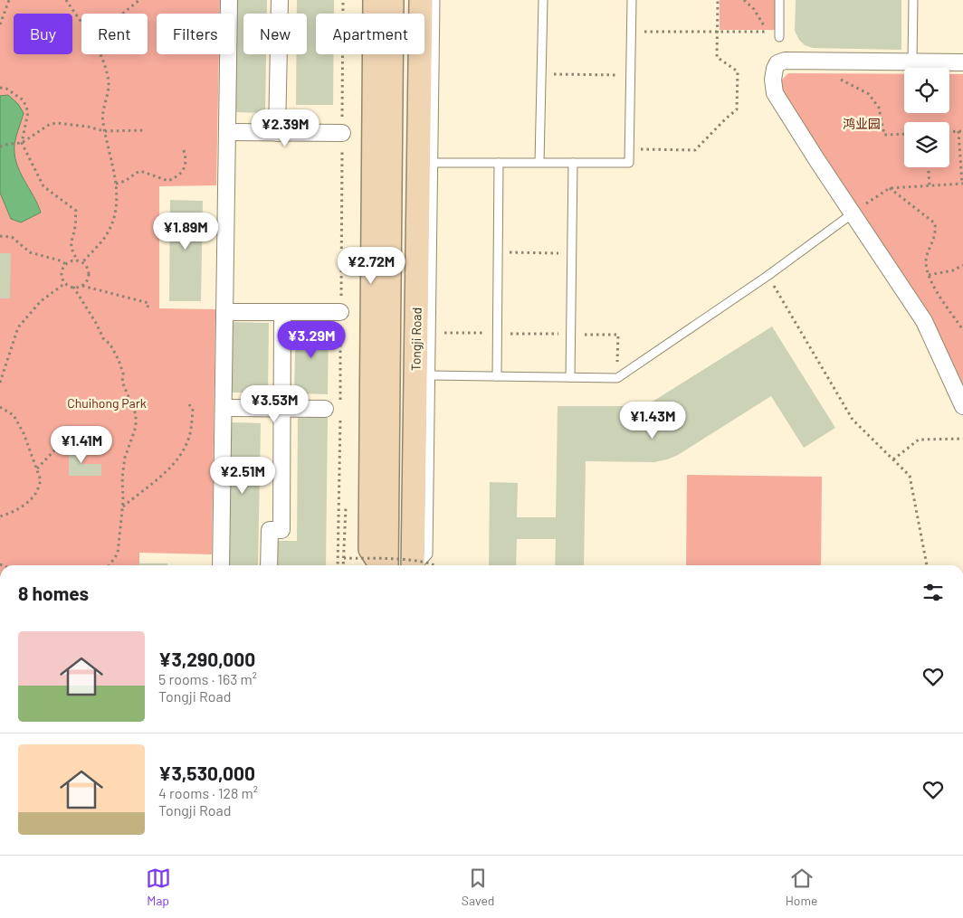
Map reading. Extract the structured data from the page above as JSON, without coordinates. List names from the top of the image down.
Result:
{
  "streets": {
    "main road": ["Tongji Road"]
  },
  "parks": ["鸿业园", "Chuihong Park"],
  "page": {
    "chip": [
      "Buy",
      "Rent",
      "Filters",
      "New",
      "Apartment"
    ],
    "price": [
      "¥2.39M",
      "¥1.89M",
      "¥2.72M",
      "¥3.29M",
      "¥3.53M",
      "¥1.43M",
      "¥1.41M",
      "¥2.51M"
    ],
    "heading": "8 homes",
    "list": [
      {
        "name": "¥3,290,000",
        "note": "5 rooms · 163 m² · Tongji Road"
      },
      {
        "name": "¥3,530,000",
        "note": "4 rooms · 128 m² · Tongji Road"
      }
    ],
    "tabs": ["Map", "Saved", "Home"]
  }
}
